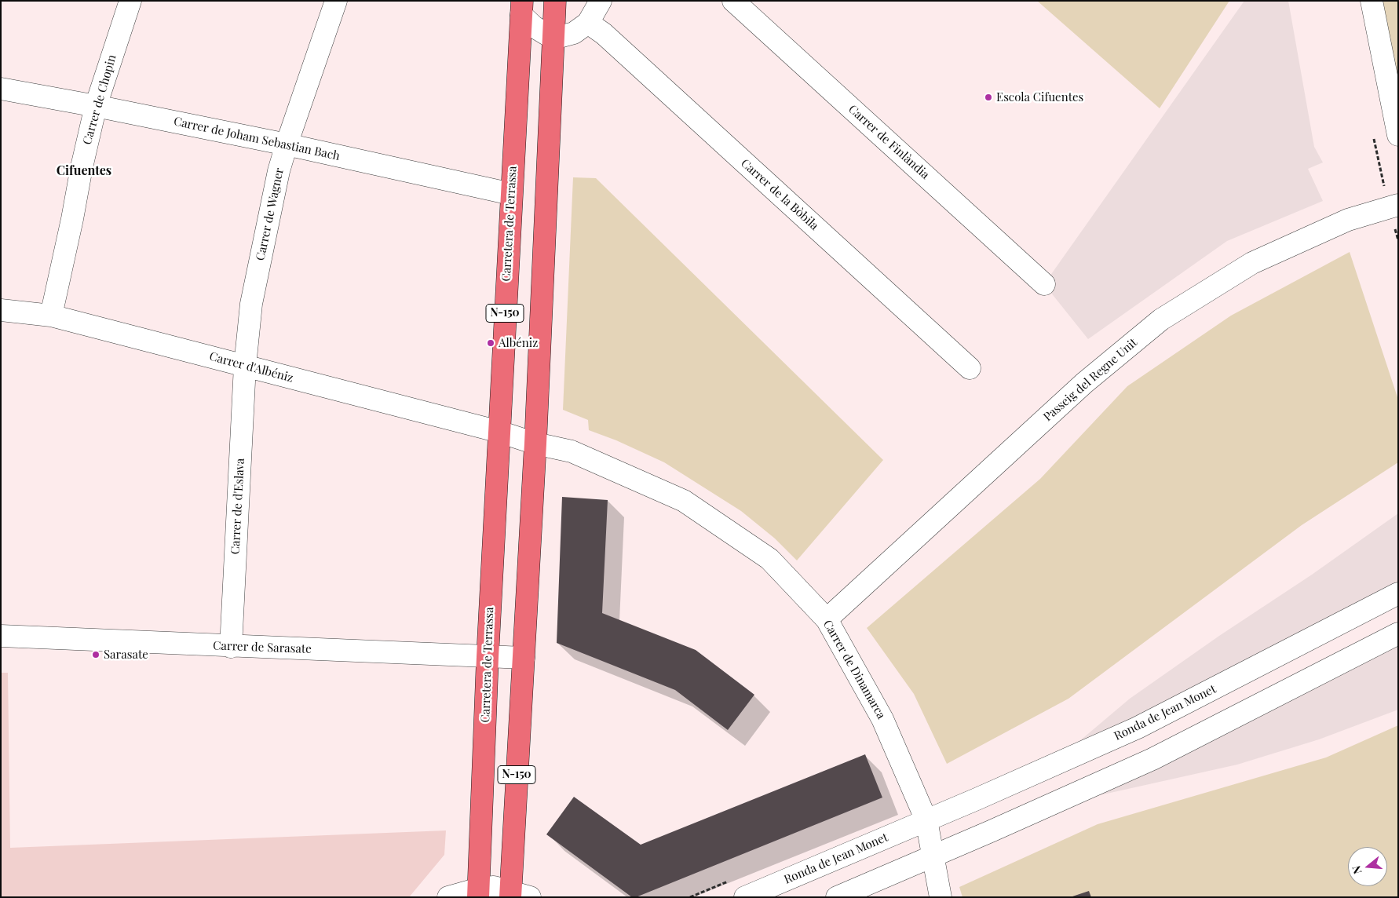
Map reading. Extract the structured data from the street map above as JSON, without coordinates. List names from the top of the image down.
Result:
{
  "streets": {
    "main road": ["Carretera de Terrassa", "N-150"],
    "street": [
      "Carrer de Chopin",
      "Carrer de Joham Sebastian Bach",
      "Carrer de Finlàndia",
      "Carrer de la Bòbila",
      "Carrer de Wagner",
      "Carrer d'Albéniz",
      "Passeig del Regne Unit",
      "Carrer de d'Eslava",
      "Carrer de Sarasate",
      "Carrer de Dinamarca",
      "Ronda de Jean Monet"
    ]
  },
  "crossings": [
    ["Carrer de Chopin", "Carrer de Joham Sebastian Bach"],
    ["Carrer de Chopin", "Carrer d'Albéniz"],
    ["Carrer de Joham Sebastian Bach", "Carrer de Wagner"],
    ["Carrer de Joham Sebastian Bach", "Carretera de Terrassa"],
    ["Carrer de Wagner", "Carrer d'Albéniz"],
    ["Carrer de Wagner", "Carrer de d'Eslava"],
    ["Carretera de Terrassa", "N-150"],
    ["Carretera de Terrassa", "Carrer d'Albéniz"],
    ["Carretera de Terrassa", "Carrer de Sarasate"],
    ["N-150", "Carrer de Sarasate"],
    ["N-150", "Carrer de Dinamarca"],
    ["Carrer d'Albéniz", "Carrer de d'Eslava"],
    ["Passeig del Regne Unit", "Carrer de Dinamarca"],
    ["Carrer de d'Eslava", "Carrer de Sarasate"],
    ["Carrer de Dinamarca", "Ronda de Jean Monet"]
  ],
  "districts": ["Cifuentes"],
  "places": ["Escola Cifuentes", "Albéniz", "Sarasate"],
  "north": "left"
}
